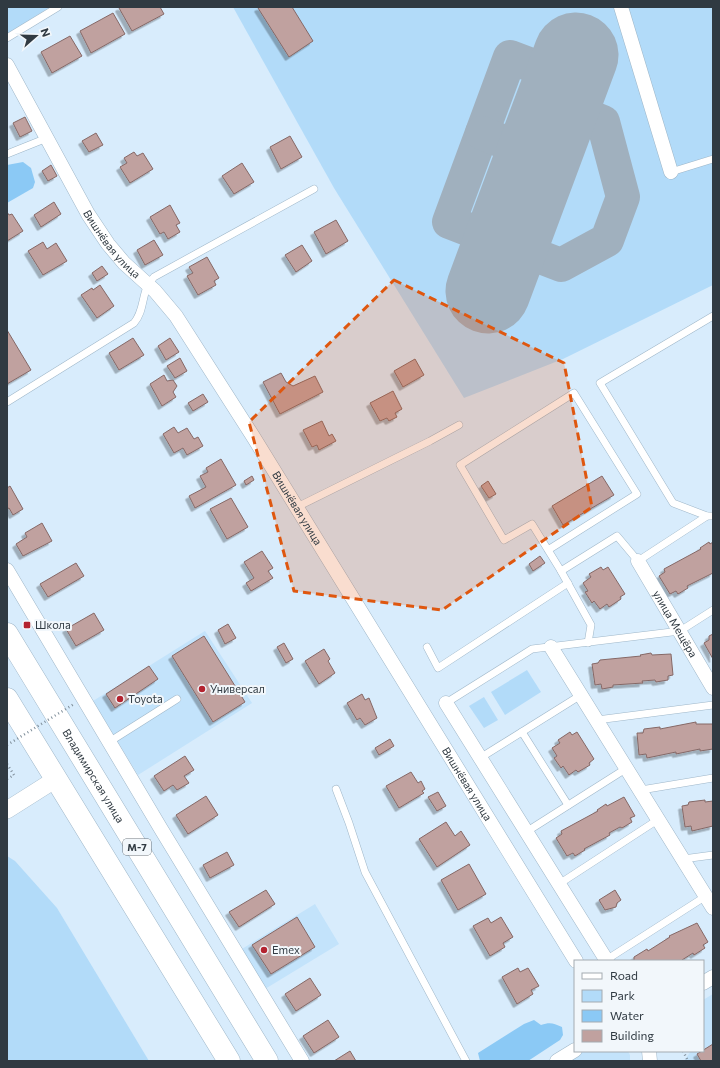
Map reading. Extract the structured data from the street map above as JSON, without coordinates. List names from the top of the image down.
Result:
{
  "streets": {
    "highway": ["Владимирская улица", "М-7"],
    "street": ["Вишнёвая улица", "улица Мещёра"]
  },
  "places": {
    "transit": ["Школа"],
    "other": ["Универсал", "Toyota", "Emex"]
  },
  "legend": [
    "Road",
    "Park",
    "Water",
    "Building"
  ],
  "north": "right"
}
